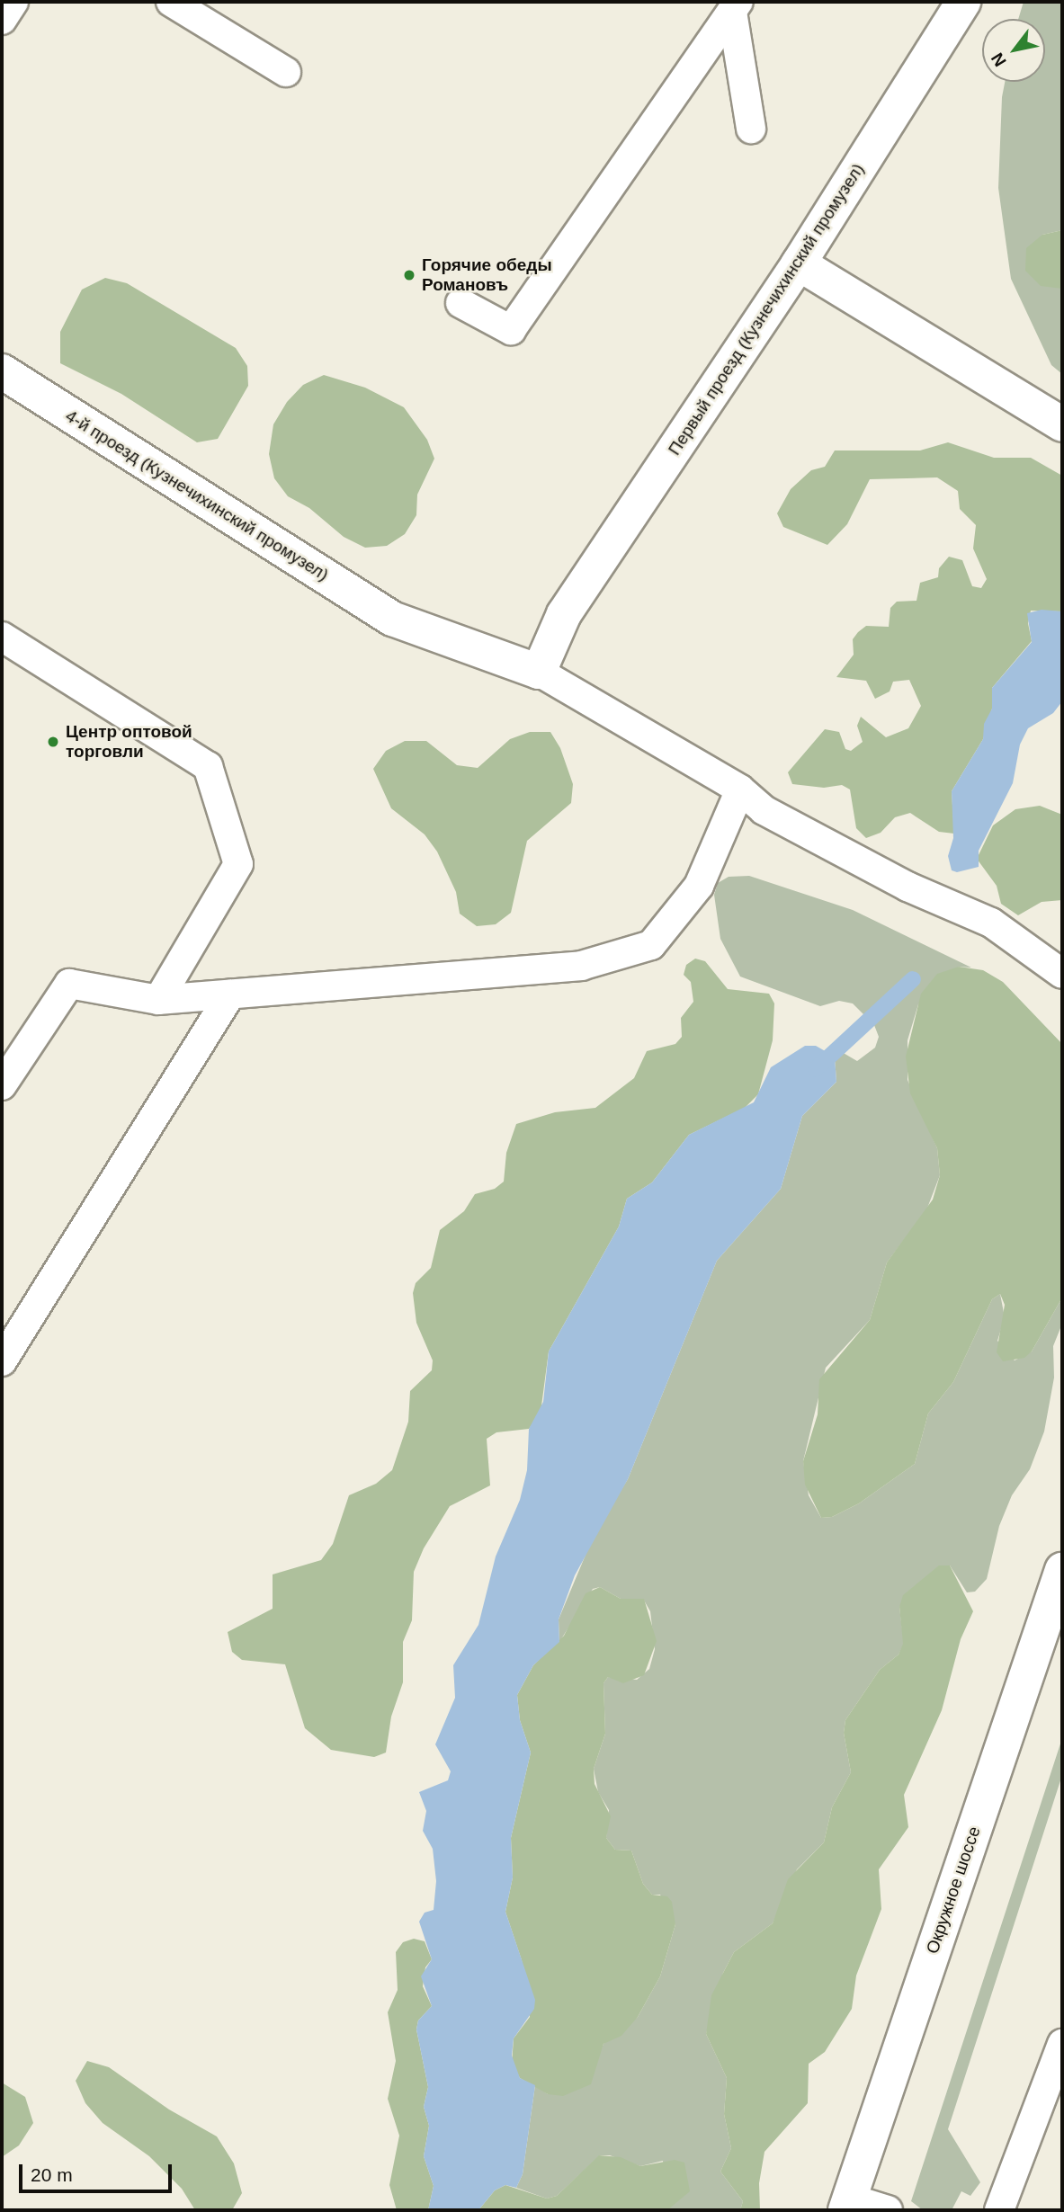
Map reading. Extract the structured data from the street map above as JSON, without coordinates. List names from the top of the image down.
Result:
{
  "streets": {
    "street": ["Первый проезд (Кузнечихинский промузел)", "4-й проезд (Кузнечихинский промузел)", "Окружное шоссе"]
  },
  "crossings": [
    ["Первый проезд (Кузнечихинский промузел)", "4-й проезд (Кузнечихинский промузел)"]
  ],
  "places": ["Горячие обеды Романовъ", "Центр оптовой торговли"],
  "scale_bar": "20 m",
  "north": "bottom left"
}
